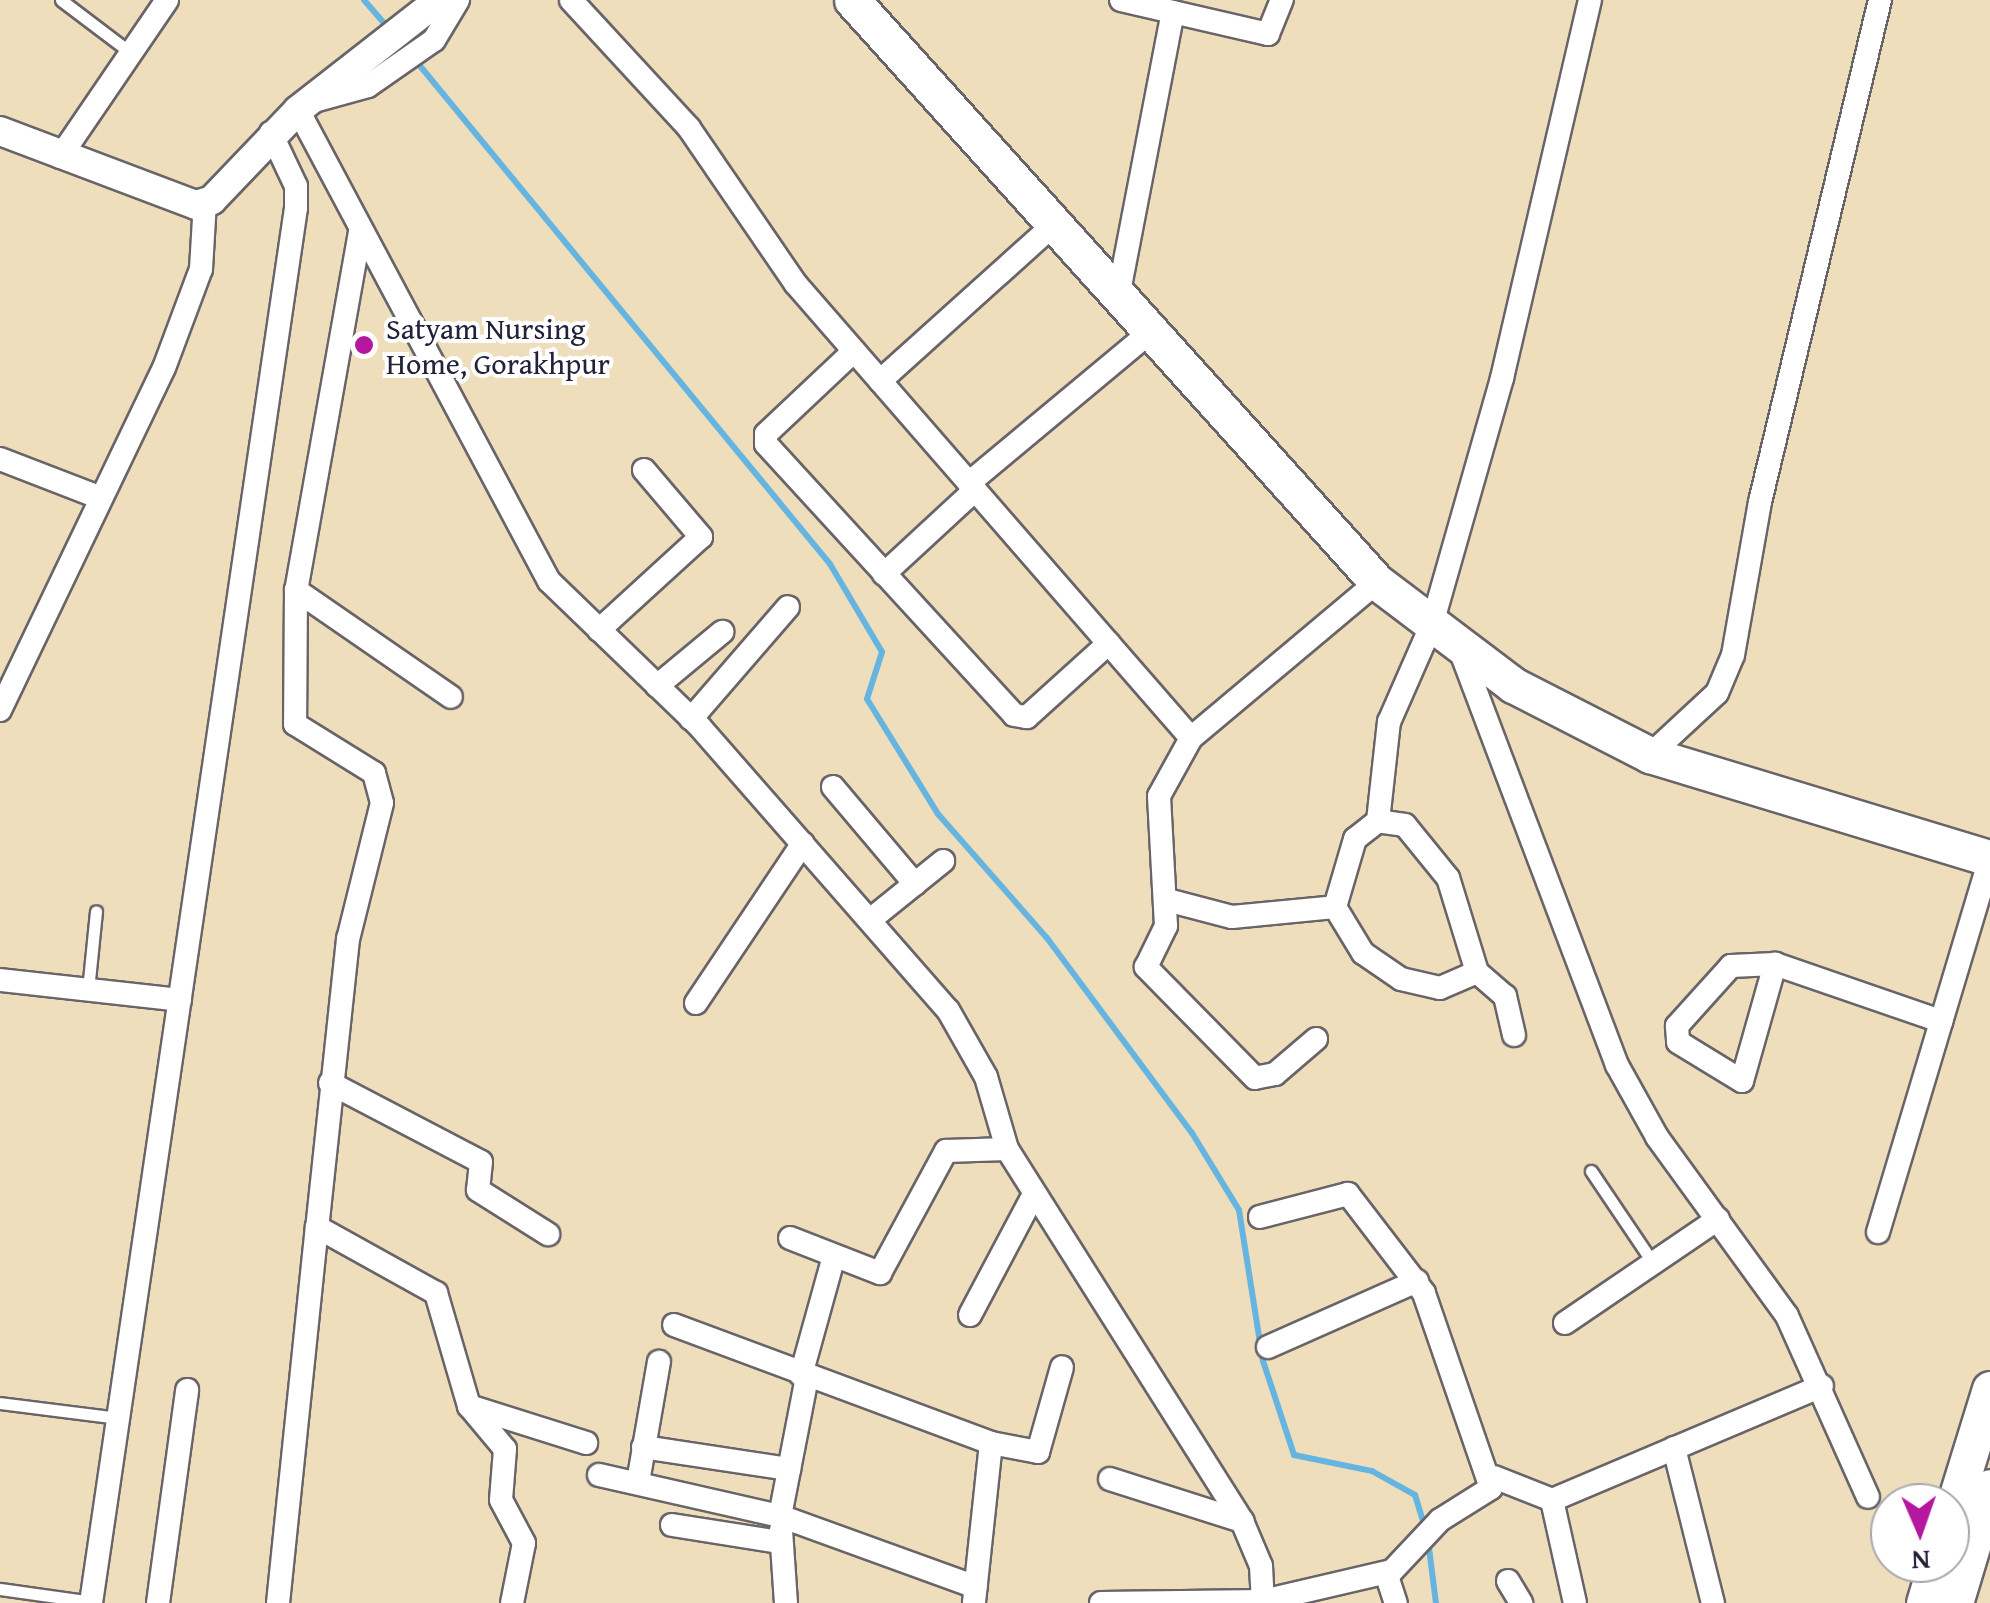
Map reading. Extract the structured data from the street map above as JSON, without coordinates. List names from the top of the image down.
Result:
{
  "places": ["Satyam Nursing Home, Gorakhpur"],
  "north": "bottom"
}
